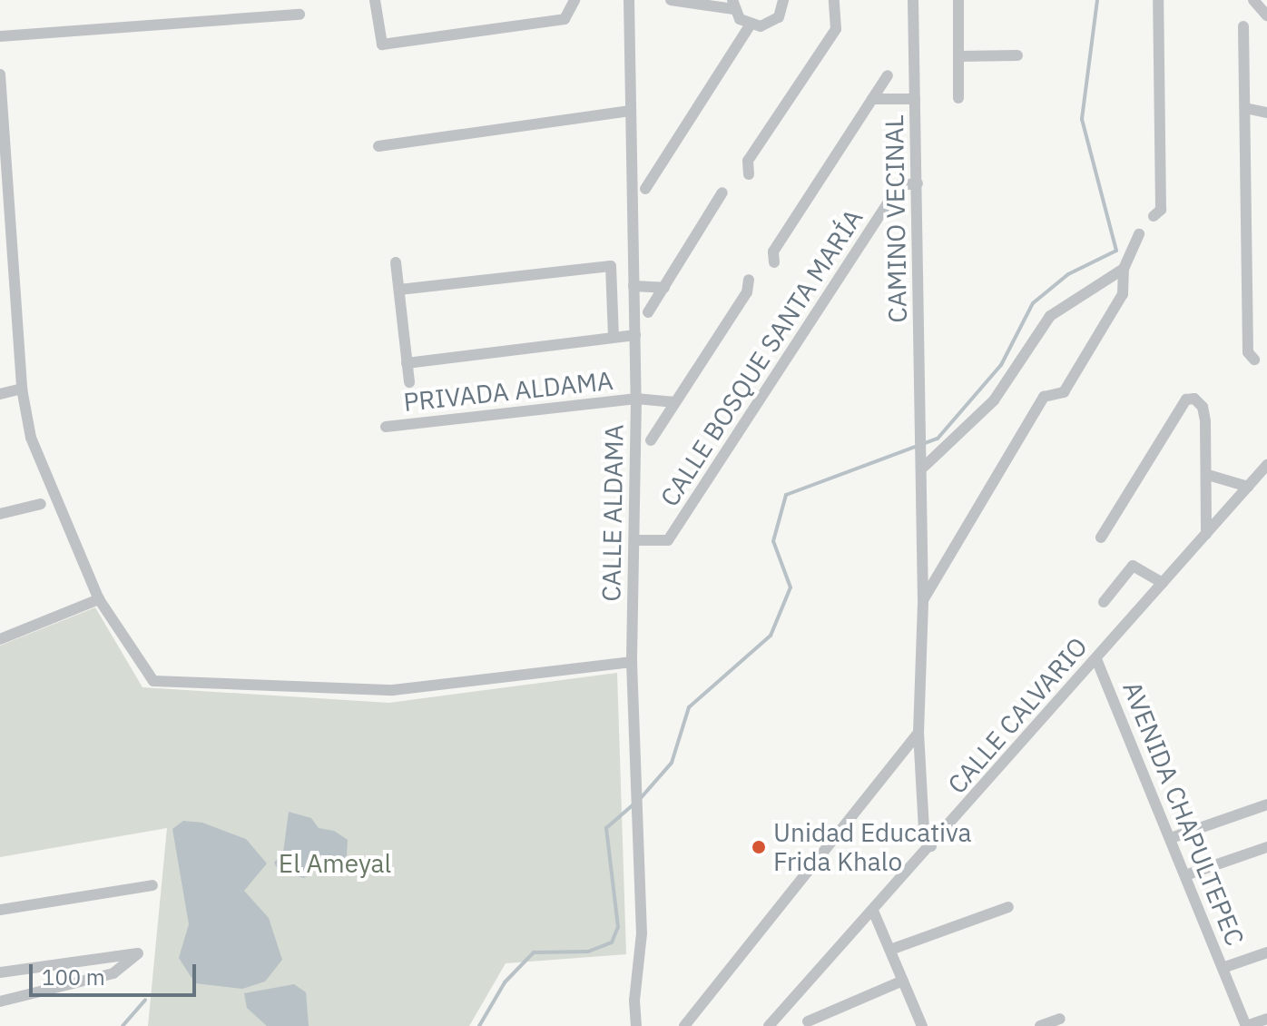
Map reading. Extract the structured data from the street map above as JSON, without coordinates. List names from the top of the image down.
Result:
{
  "streets": {
    "street": [
      "CAMINO VECINAL",
      "CALLE BOSQUE SANTA MARÍA",
      "PRIVADA ALDAMA",
      "CALLE ALDAMA",
      "CALLE CALVARIO",
      "AVENIDA CHAPULTEPEC"
    ]
  },
  "crossings": [
    ["CAMINO VECINAL", "CALLE BOSQUE SANTA MARÍA"],
    ["CALLE BOSQUE SANTA MARÍA", "CALLE ALDAMA"],
    ["PRIVADA ALDAMA", "CALLE ALDAMA"],
    ["CALLE CALVARIO", "AVENIDA CHAPULTEPEC"]
  ],
  "parks": ["El Ameyal"],
  "places": ["Unidad Educativa Frida Khalo"],
  "scale_bar": "100 m"
}
